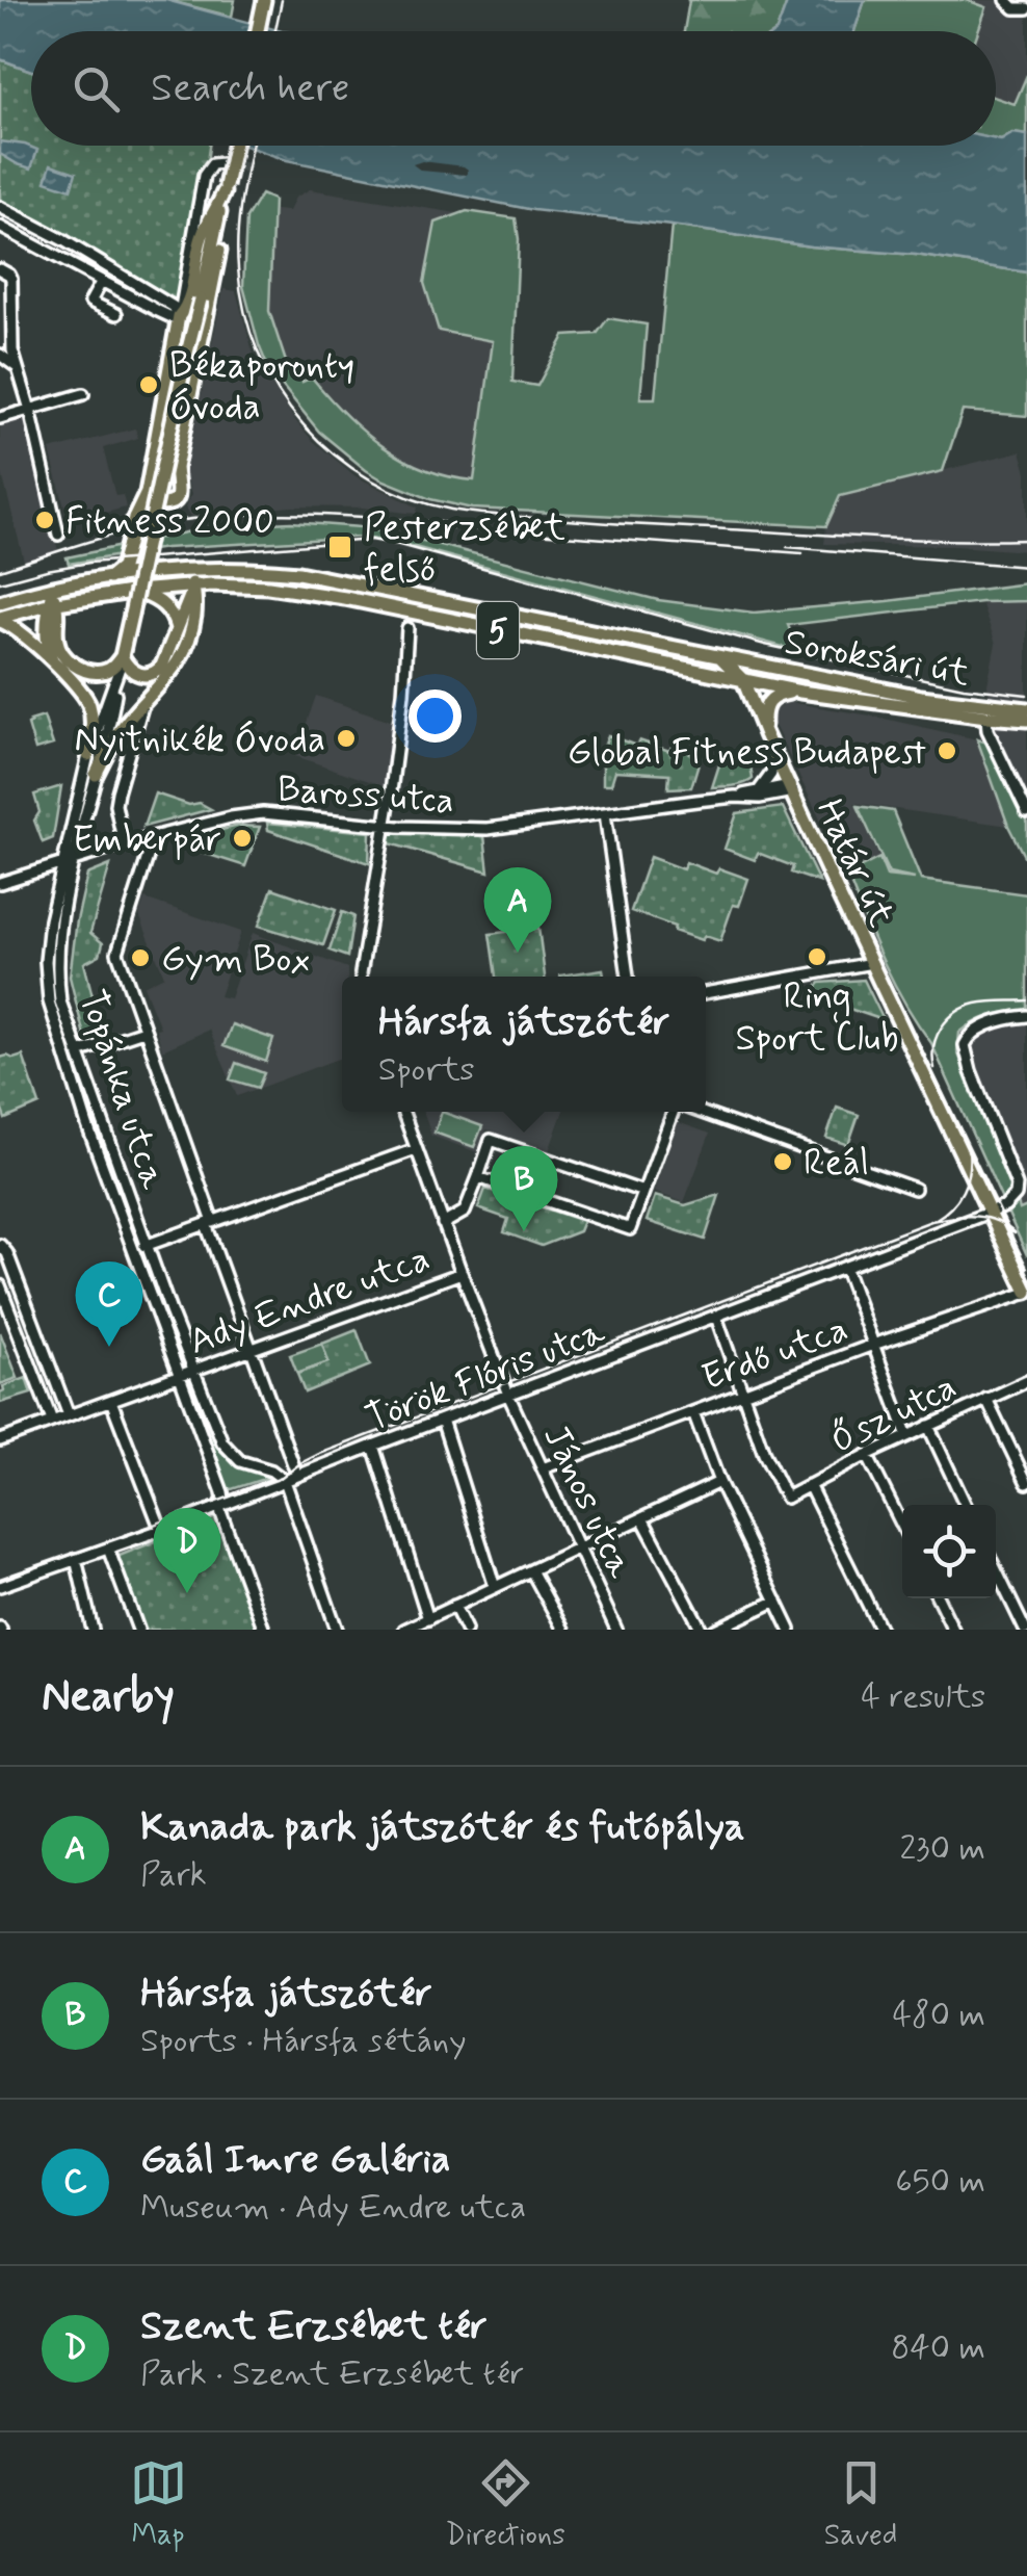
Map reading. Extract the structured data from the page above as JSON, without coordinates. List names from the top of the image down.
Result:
{
  "streets": {
    "main road": ["5", "Soroksári út", "Határ út"],
    "street": [
      "Baross utca",
      "Topánka utca",
      "Ady Endre utca",
      "Erdő utca",
      "Török Flóris utca",
      "Ősz utca",
      "János utca"
    ]
  },
  "crossings": [
    ["5", "Soroksári út"],
    ["5", "Határ út"],
    ["Soroksári út", "Határ út"],
    ["Baross utca", "Határ út"],
    ["Baross utca", "Topánka utca"],
    ["Határ út", "Erdő utca"],
    ["Határ út", "Török Flóris utca"],
    ["Topánka utca", "Ady Endre utca"],
    ["Topánka utca", "Török Flóris utca"],
    ["Ady Endre utca", "János utca"],
    ["Erdő utca", "Ősz utca"],
    ["Erdő utca", "János utca"],
    ["Török Flóris utca", "János utca"]
  ],
  "places": {
    "other": [
      "Békaporonty Óvoda",
      "Fitness 2000",
      "Nyitnikék Óvoda",
      "Global Fitness Budapest",
      "Emberpár",
      "Ring Sport Club",
      "Gym Box",
      "Reál"
    ],
    "transit": ["Pesterzsébet felső"]
  },
  "page": {
    "search": "Search here",
    "pins": [
      "A",
      "B",
      "C",
      "D"
    ],
    "popup": ["Hársfa játszótér", "Sports"],
    "heading": ["Nearby", "4 results"],
    "list": [
      {
        "mark": "A",
        "name": "Kanada park játszótér és futópálya",
        "note": "Park",
        "value": "230 m"
      },
      {
        "mark": "B",
        "name": "Hársfa játszótér",
        "note": "Sports · Hársfa sétány",
        "value": "480 m"
      },
      {
        "mark": "C",
        "name": "Gaál Imre Galéria",
        "note": "Museum · Ady Endre utca",
        "value": "650 m"
      },
      {
        "mark": "D",
        "name": "Szent Erzsébet tér",
        "note": "Park · Szent Erzsébet tér",
        "value": "840 m"
      }
    ],
    "nav": ["Map", "Directions", "Saved"]
  }
}
